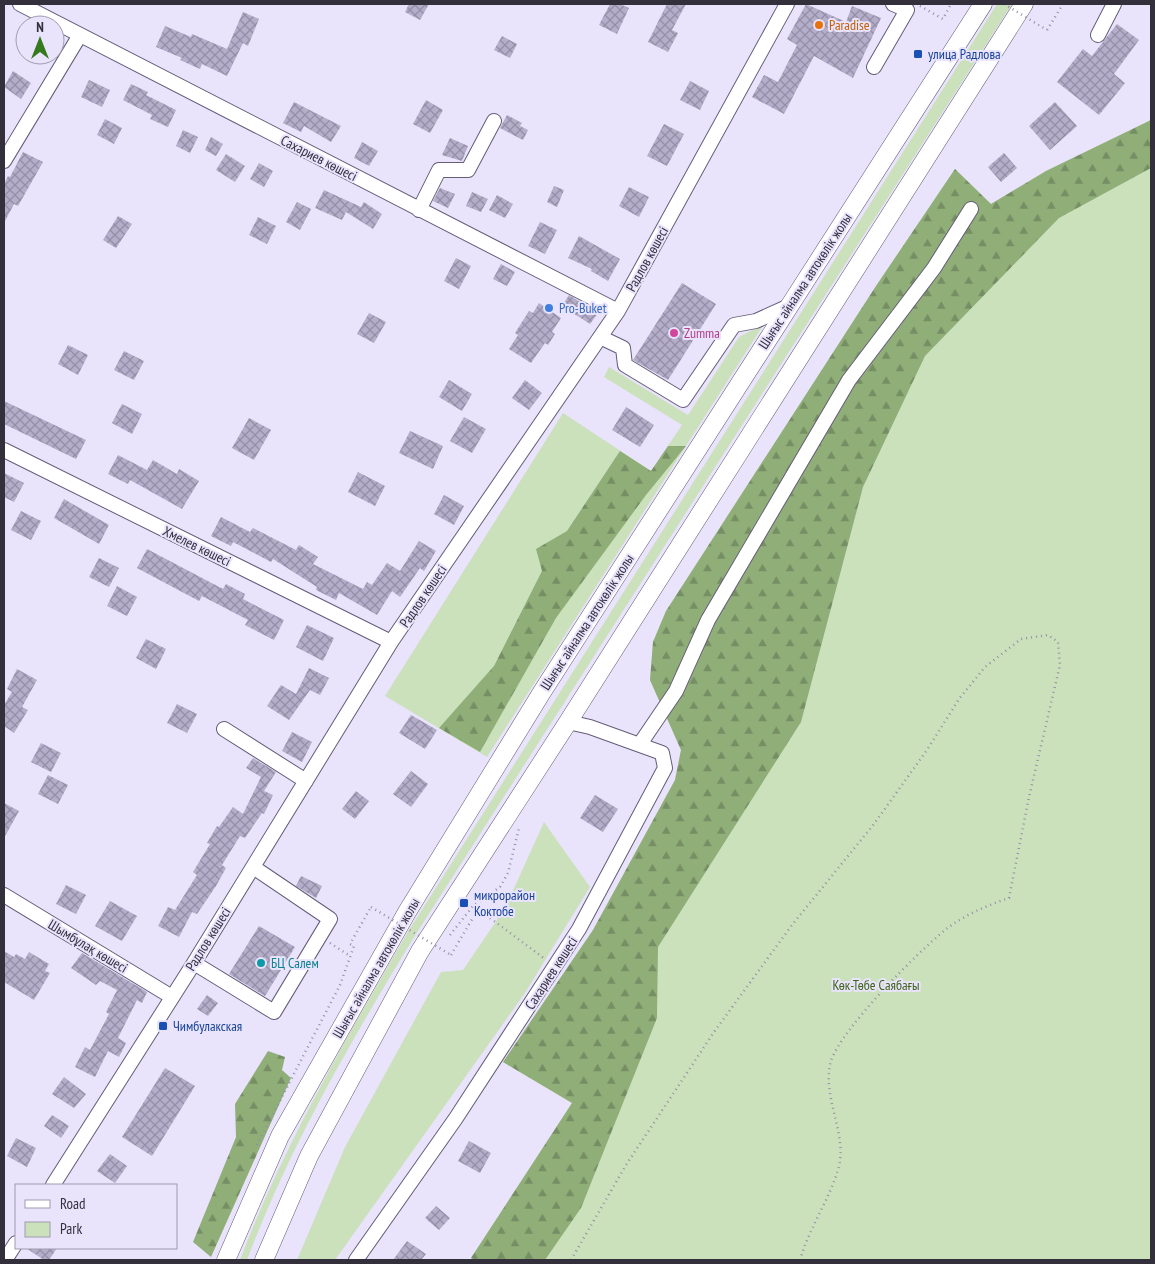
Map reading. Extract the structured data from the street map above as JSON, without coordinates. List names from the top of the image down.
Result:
{
  "streets": {
    "main road": ["Шығыс айналма автокөлік жолы"],
    "street": [
      "Сахариев көшесі",
      "Радлов көшесі",
      "Хмелев көшесі",
      "Шымбұлақ көшесі"
    ]
  },
  "crossings": [
    ["Сахариев көшесі", "Радлов көшесі"],
    ["Радлов көшесі", "Хмелев көшесі"],
    ["Радлов көшесі", "Шымбұлақ көшесі"]
  ],
  "parks": ["Көк-Төбе Саябағы"],
  "places": {
    "other": [
      "Paradise",
      "Pro-Buket",
      "Zumma",
      "БЦ Салем"
    ],
    "transit": ["улица Радлова", "микрорайон Коктобе", "Чимбулакская"]
  },
  "legend": ["Road", "Park"],
  "north": "top"
}
